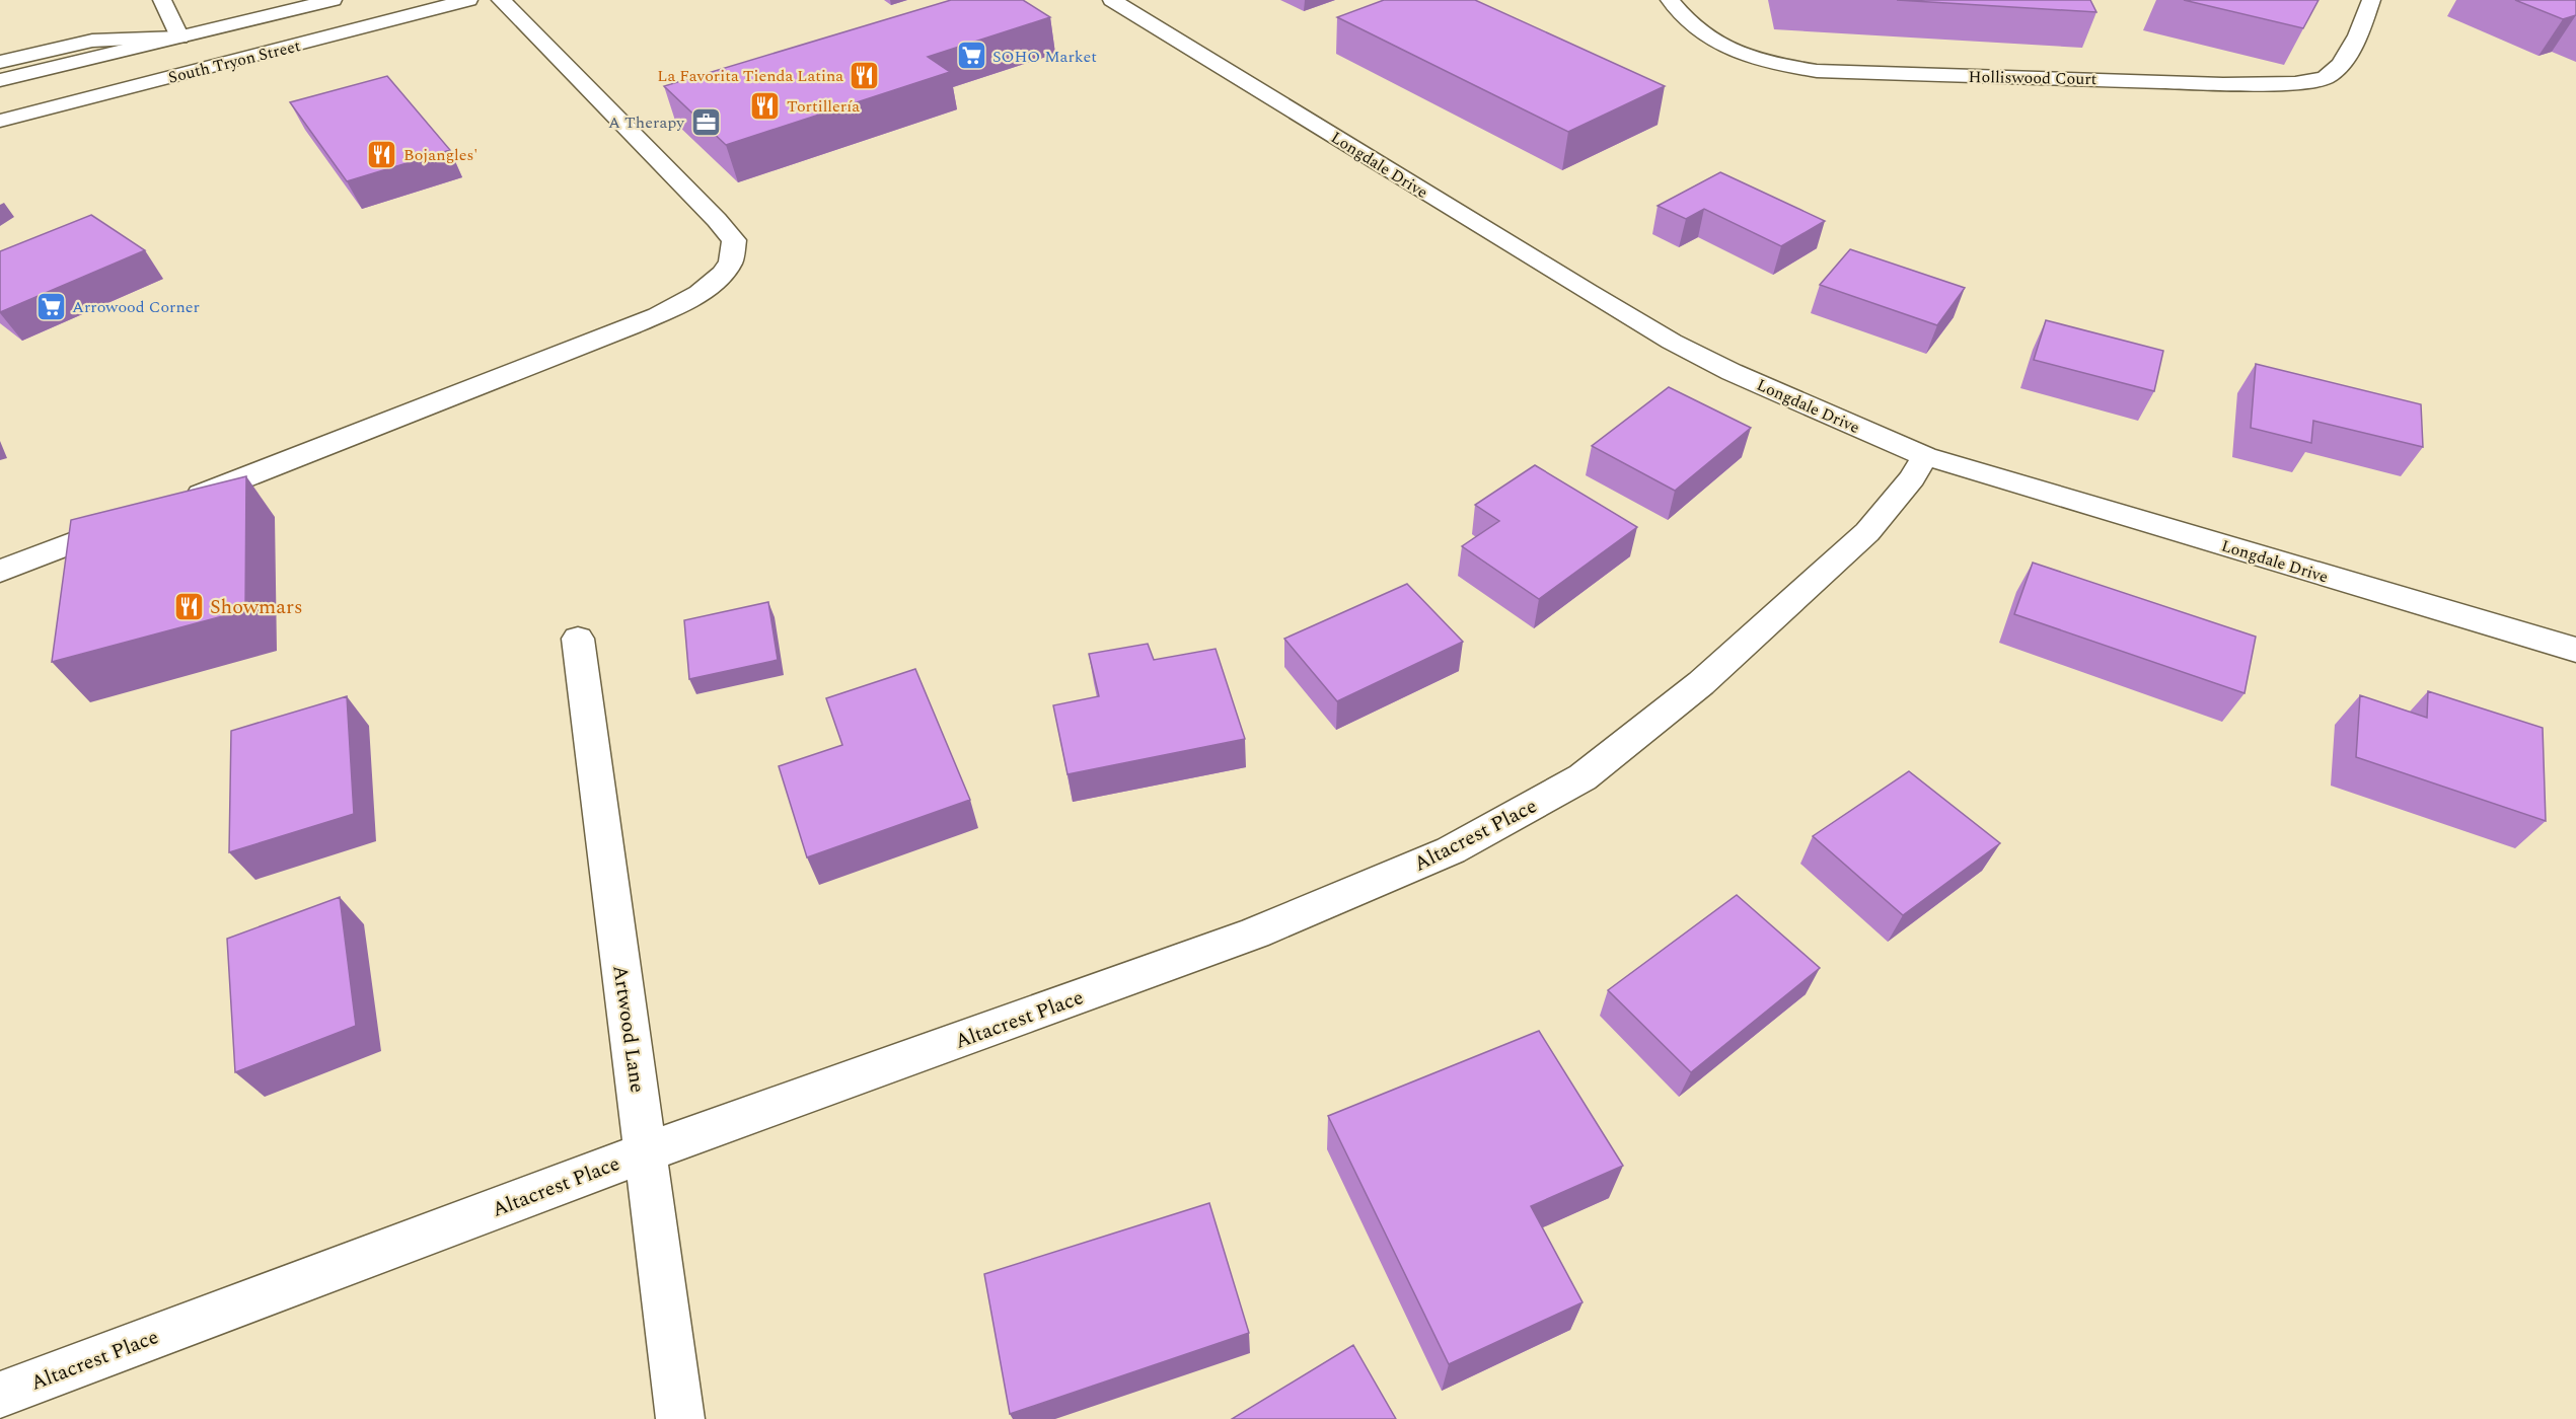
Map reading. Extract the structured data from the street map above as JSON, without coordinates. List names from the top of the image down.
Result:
{
  "streets": {
    "street": [
      "South Tryon Street",
      "Holliswood Court",
      "Longdale Drive",
      "Altacrest Place",
      "Artwood Lane"
    ]
  },
  "crossings": [
    ["Longdale Drive", "Altacrest Place"],
    ["Altacrest Place", "Artwood Lane"]
  ],
  "places": {
    "supermarket": ["SOHO Market", "Arrowood Corner"],
    "restaurant": [
      "La Favorita Tienda Latina",
      "Tortillería",
      "Bojangles'",
      "Showmars"
    ],
    "office": ["A Therapy"]
  }
}
